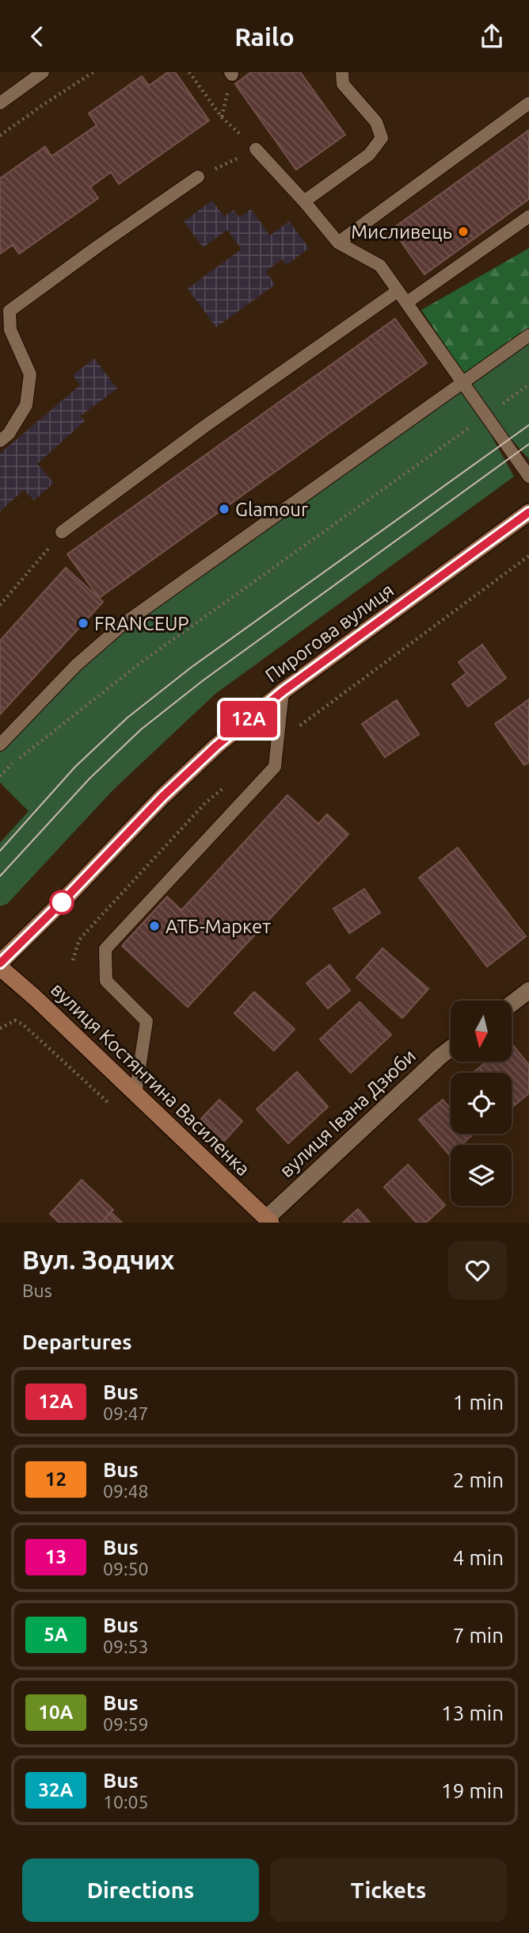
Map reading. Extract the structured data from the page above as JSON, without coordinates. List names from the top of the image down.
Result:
{
  "streets": {
    "main road": ["Пирогова вулиця", "вулиця Костянтина Василенка"],
    "street": ["вулиця Івана Дзюби"]
  },
  "crossings": [
    ["Пирогова вулиця", "вулиця Костянтина Василенка"],
    ["вулиця Костянтина Василенка", "вулиця Івана Дзюби"]
  ],
  "places": [
    "Мисливець",
    "Glamour",
    "FRANCEUP",
    "АТБ-Маркет"
  ],
  "lines": ["bus line 12А"],
  "north": "bottom",
  "page": {
    "header": "Railo",
    "on_map": "12А",
    "heading": [
      ["Вул. Зодчих", "Bus"],
      "Departures"
    ],
    "list": [
      {
        "mark": "12А",
        "name": "Bus",
        "note": "09:47",
        "value": "1 min"
      },
      {
        "mark": "12",
        "name": "Bus",
        "note": "09:48",
        "value": "2 min"
      },
      {
        "mark": "13",
        "name": "Bus",
        "note": "09:50",
        "value": "4 min"
      },
      {
        "mark": "5А",
        "name": "Bus",
        "note": "09:53",
        "value": "7 min"
      },
      {
        "mark": "10А",
        "name": "Bus",
        "note": "09:59",
        "value": "13 min"
      },
      {
        "mark": "32А",
        "name": "Bus",
        "note": "10:05",
        "value": "19 min"
      }
    ],
    "buttons": ["Directions", "Tickets"]
  }
}
